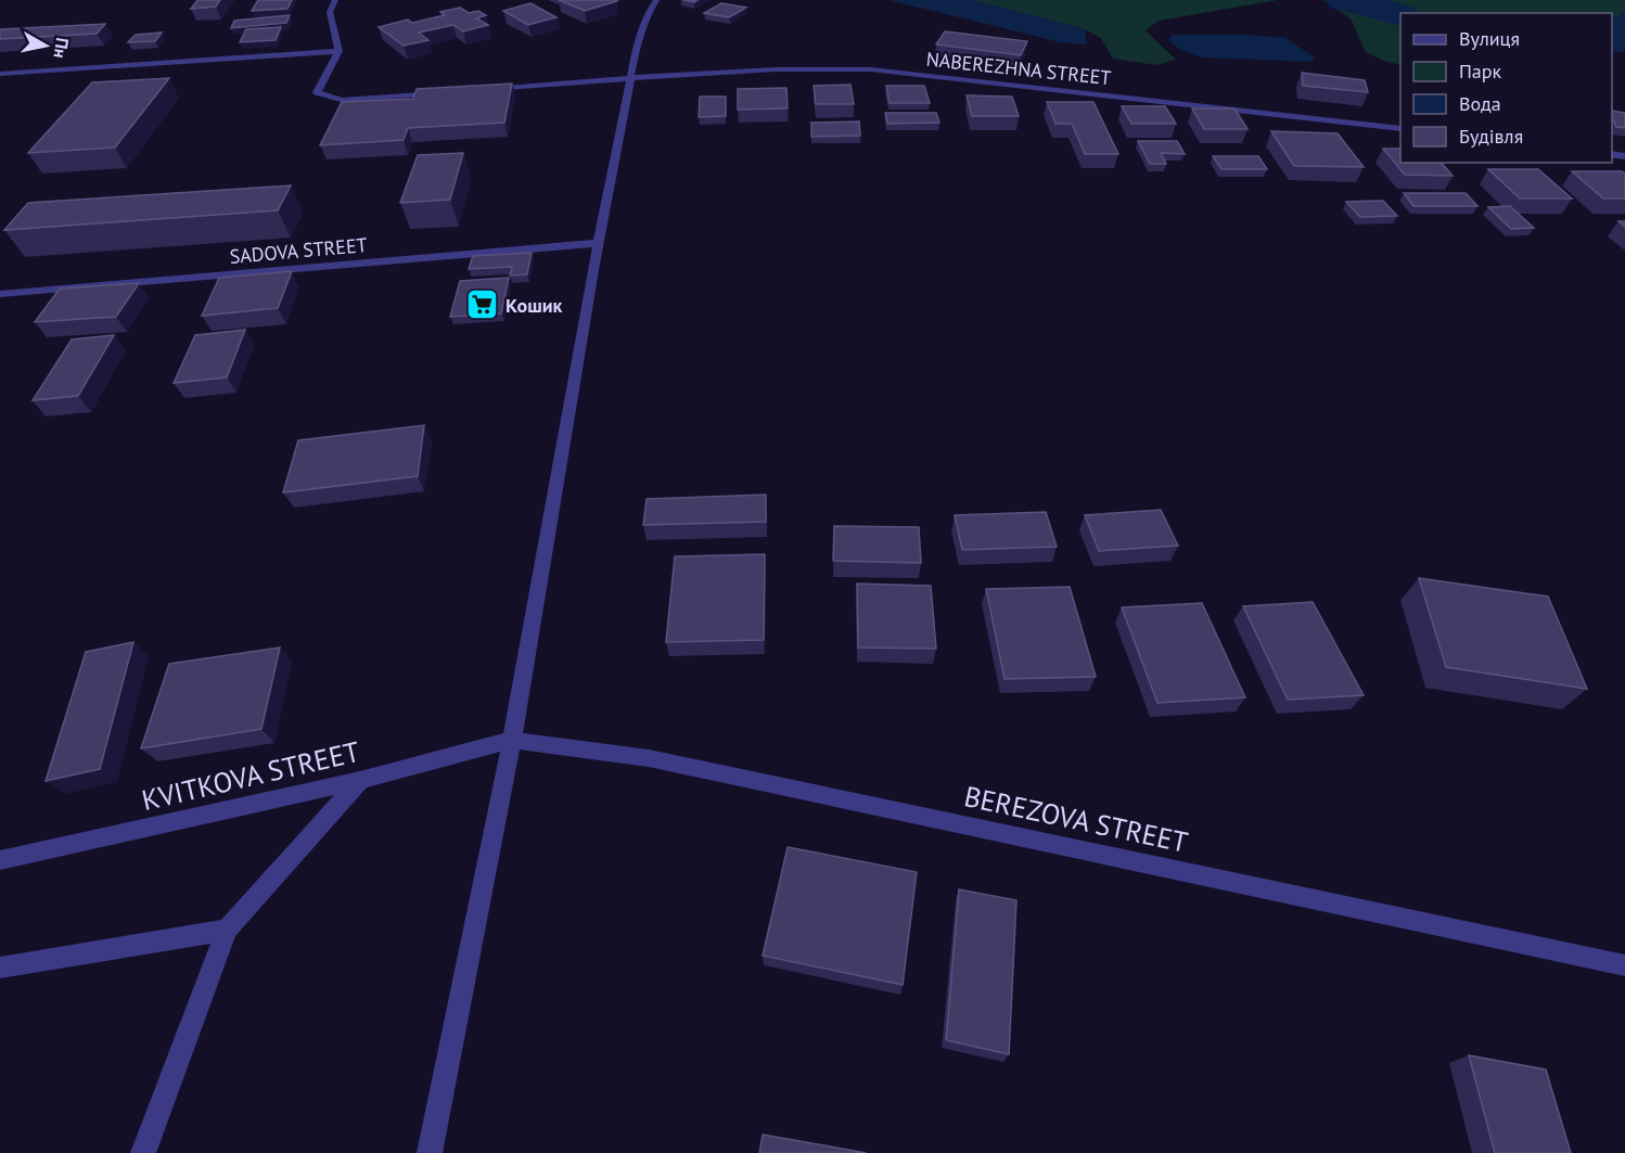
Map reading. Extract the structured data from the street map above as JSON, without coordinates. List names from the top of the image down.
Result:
{
  "streets": {
    "street": [
      "NABEREZHNA STREET",
      "SADOVA STREET",
      "KVITKOVA STREET",
      "BEREZOVA STREET"
    ]
  },
  "crossings": [
    ["KVITKOVA STREET", "BEREZOVA STREET"]
  ],
  "places": {
    "supermarket": ["Кошик"]
  },
  "legend": [
    "Вулиця",
    "Парк",
    "Вода",
    "Будівля"
  ],
  "north": "right"
}
